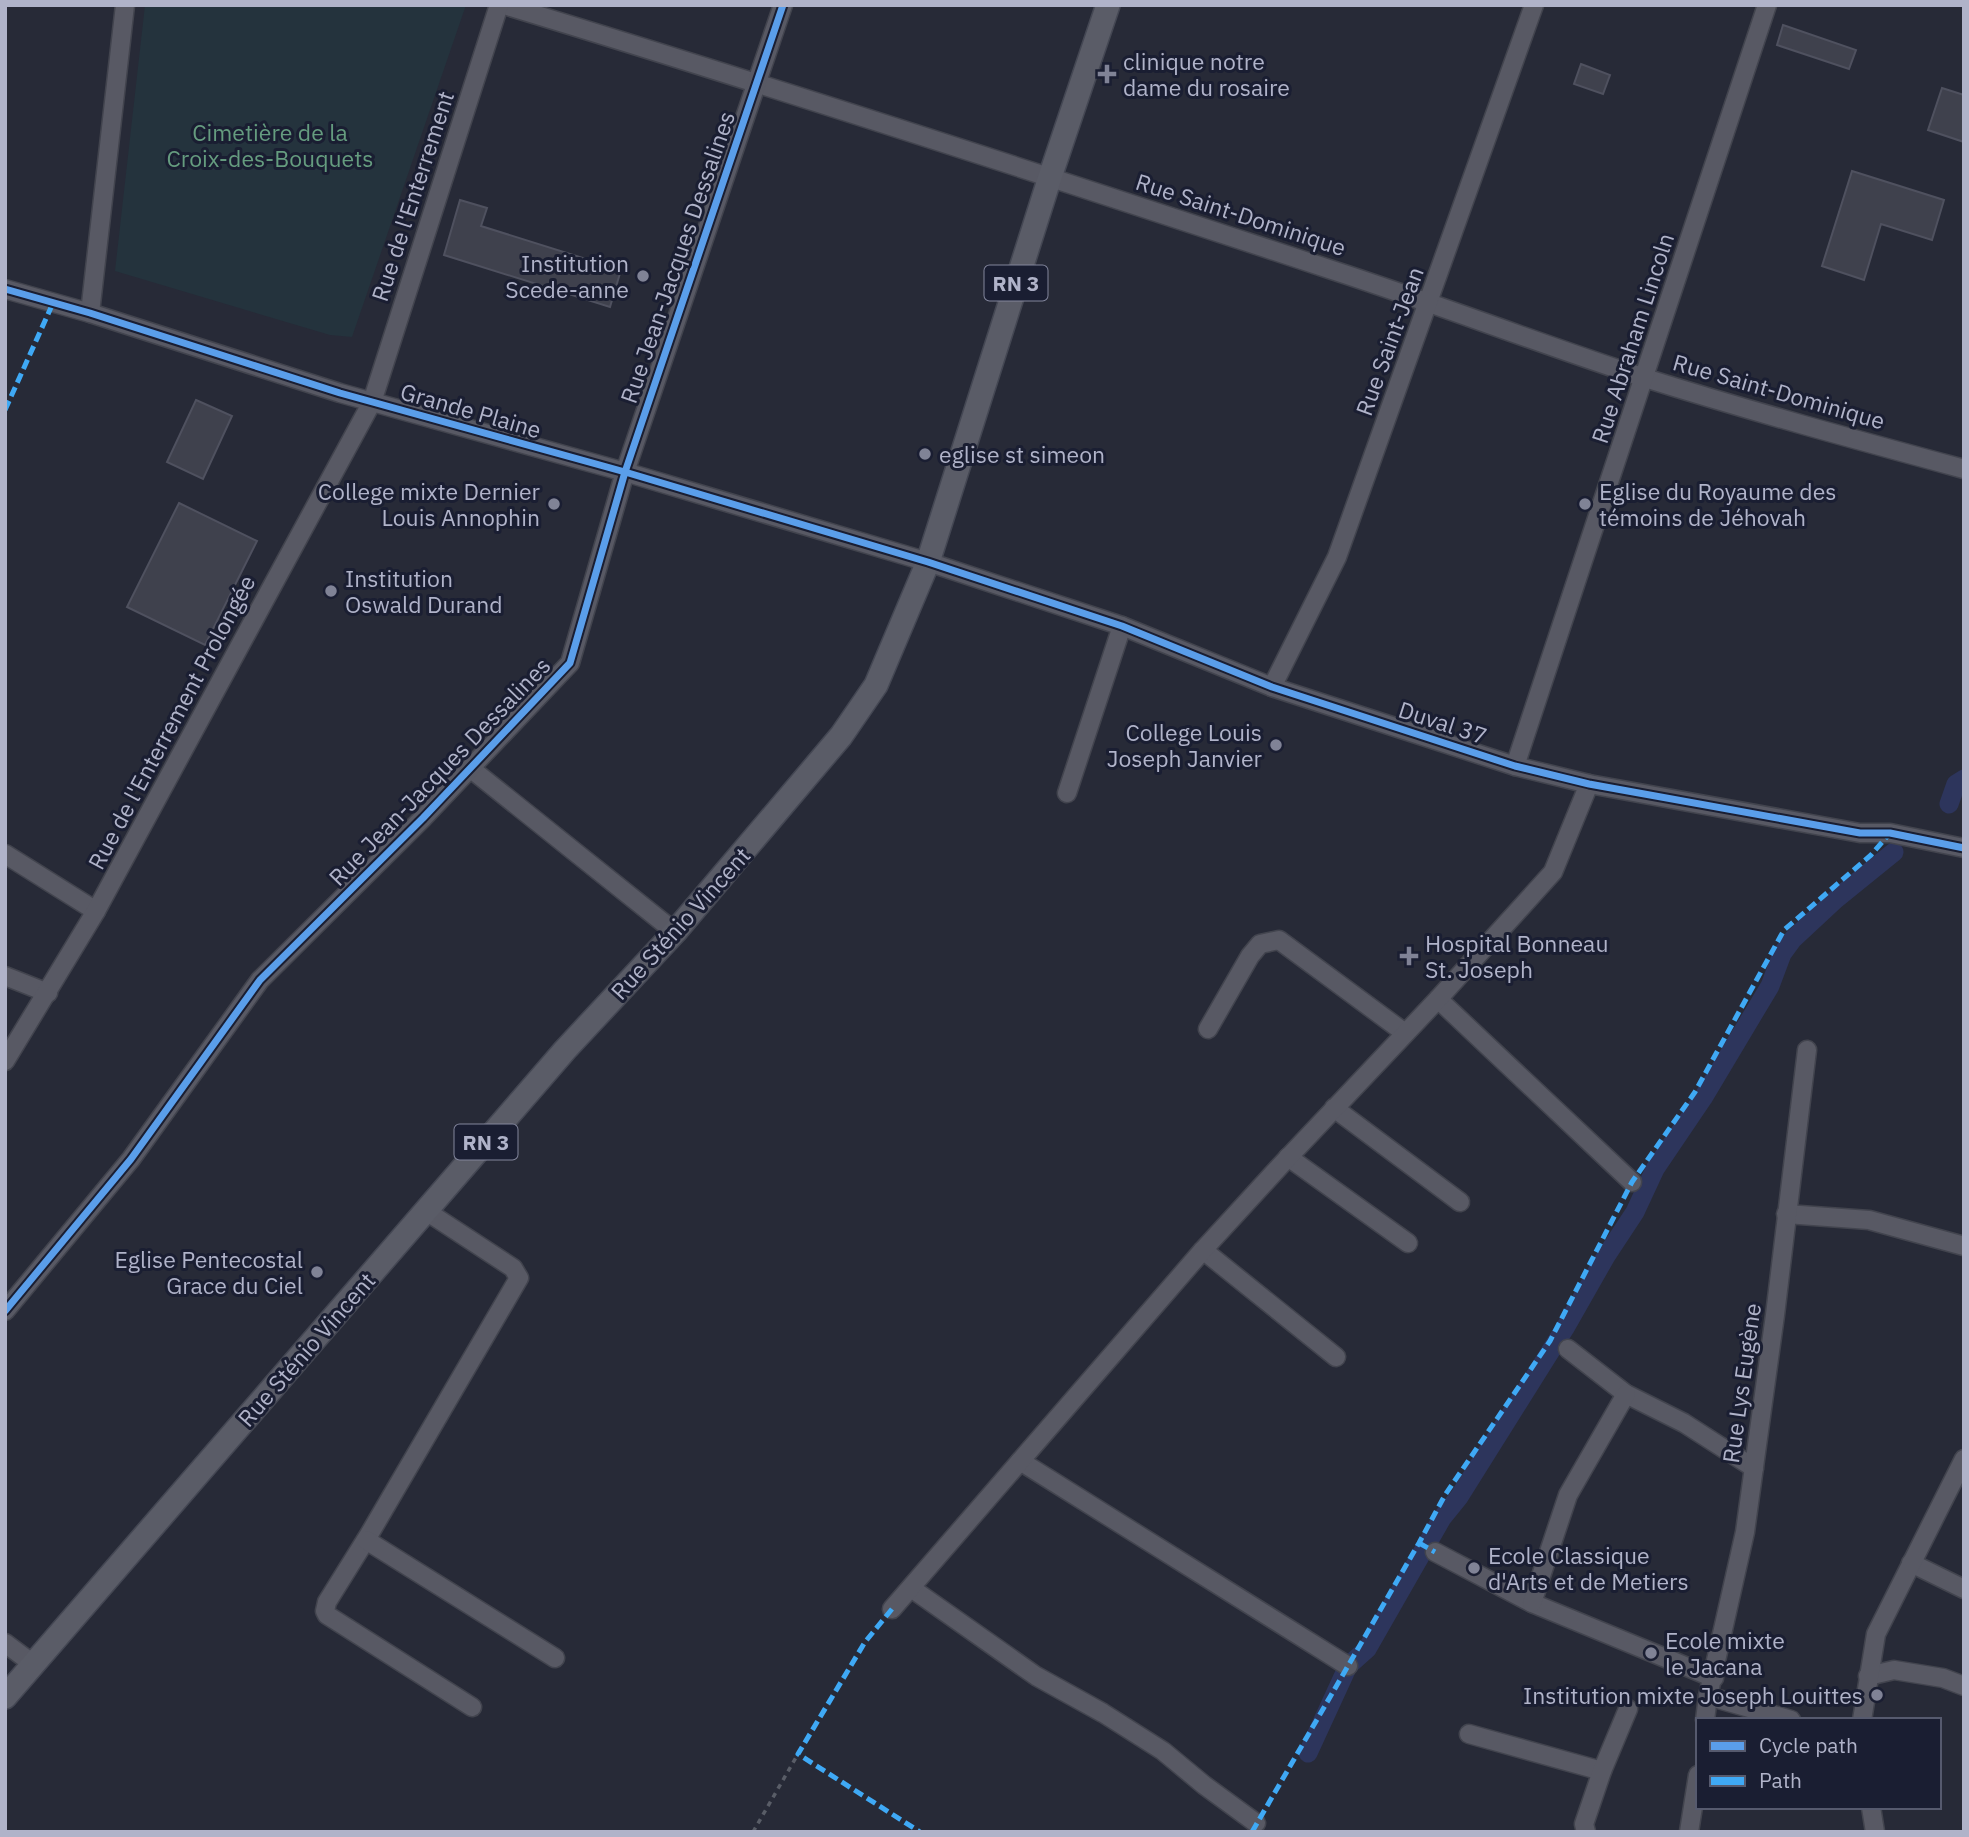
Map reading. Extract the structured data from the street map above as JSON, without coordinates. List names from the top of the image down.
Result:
{
  "streets": {
    "main road": ["RN 3", "Rue Sténio Vincent"],
    "street": [
      "Rue de l'Enterrement",
      "Rue Saint-Dominique",
      "Rue Jean-Jacques Dessalines",
      "Rue Abraham Lincoln",
      "Rue Saint-Jean",
      "Grande Plaine",
      "Rue de l'Enterrement Prolongée",
      "Duval 37",
      "Rue Lys Eugène"
    ]
  },
  "crossings": [
    ["Rue de l'Enterrement", "Rue Saint-Dominique"],
    ["Rue de l'Enterrement", "Grande Plaine"],
    ["Rue de l'Enterrement", "Rue de l'Enterrement Prolongée"],
    ["Rue Saint-Dominique", "Rue Jean-Jacques Dessalines"],
    ["Rue Saint-Dominique", "Rue Abraham Lincoln"],
    ["Rue Saint-Dominique", "Rue Saint-Jean"],
    ["Rue Saint-Dominique", "Rue Sténio Vincent"],
    ["Rue Jean-Jacques Dessalines", "Grande Plaine"],
    ["Rue Abraham Lincoln", "Duval 37"],
    ["Rue Saint-Jean", "Duval 37"],
    ["Grande Plaine", "Rue de l'Enterrement Prolongée"],
    ["Grande Plaine", "Duval 37"],
    ["Grande Plaine", "Rue Sténio Vincent"],
    ["Duval 37", "Rue Sténio Vincent"]
  ],
  "parks": ["Cimetière de la Croix-des-Bouquets"],
  "places": {
    "health": ["clinique notre dame du rosaire", "Hospital Bonneau St. Joseph"],
    "other": [
      "Institution Scede-anne",
      "eglise st simeon",
      "College mixte Dernier Louis Annophin",
      "Eglise du Royaume des témoins de Jéhovah",
      "Institution Oswald Durand",
      "College Louis Joseph Janvier",
      "Eglise Pentecostal Grace du Ciel",
      "Ecole Classique d'Arts et de Metiers",
      "Ecole mixte le Jacana",
      "Institution mixte Joseph Louittes"
    ]
  },
  "legend": ["Cycle path", "Path"]
}
